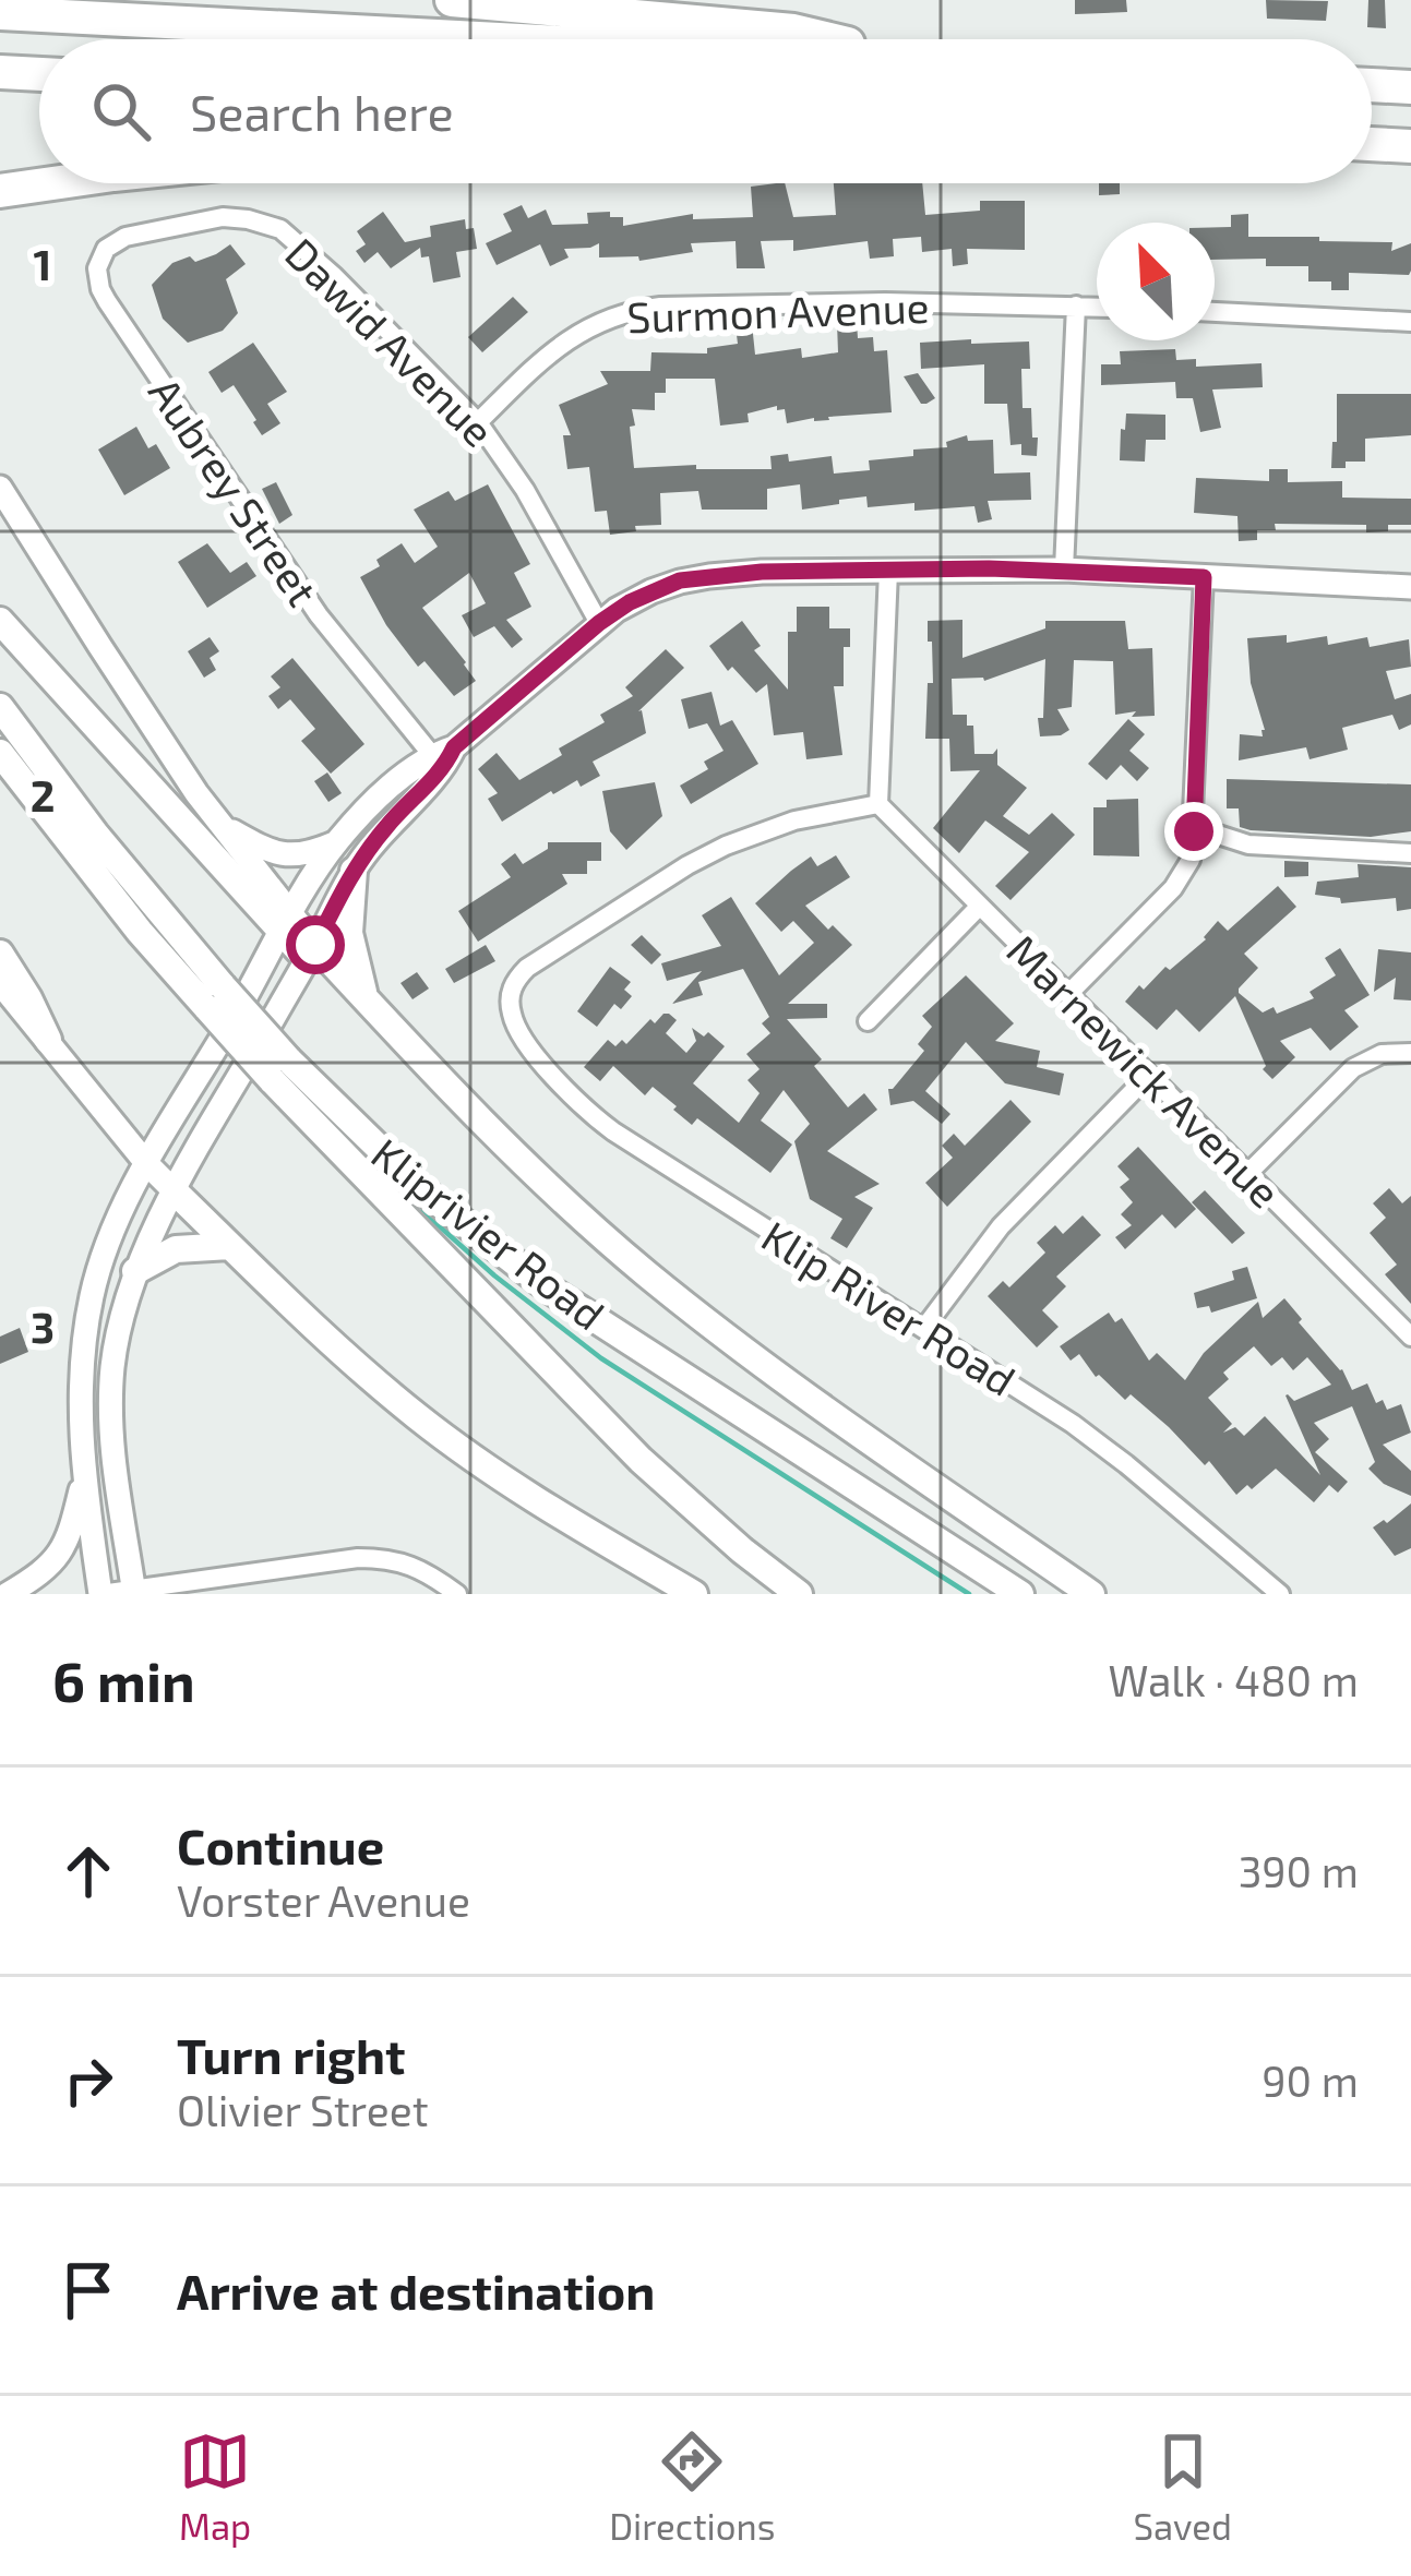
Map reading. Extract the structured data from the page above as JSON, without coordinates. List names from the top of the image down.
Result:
{
  "streets": {
    "main road": ["Kliprivier Road"],
    "street": [
      "Surmon Avenue",
      "Dawid Avenue",
      "Aubrey Street",
      "Marnewick Avenue",
      "Klip River Road"
    ]
  },
  "crossings": [
    ["Surmon Avenue", "Dawid Avenue"],
    ["Dawid Avenue", "Aubrey Street"],
    ["Marnewick Avenue", "Klip River Road"]
  ],
  "north": "top left",
  "page": {
    "search": "Search here",
    "heading": ["6 min", "Walk · 480 m"],
    "list": [
      ["Continue", "Vorster Avenue", "390 m"],
      ["Turn right", "Olivier Street", "90 m"],
      "Arrive at destination"
    ],
    "nav": ["Map", "Directions", "Saved"]
  },
  "grid": {
    "rows": ["1", "2", "3"]
  }
}
